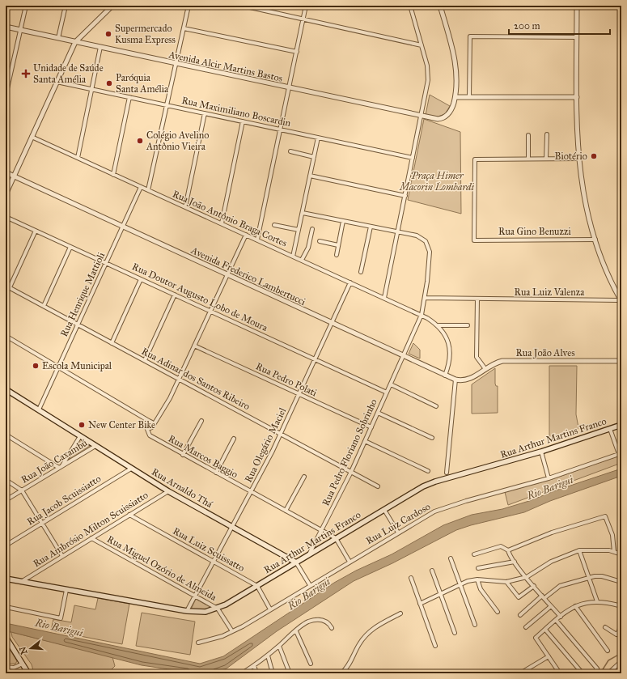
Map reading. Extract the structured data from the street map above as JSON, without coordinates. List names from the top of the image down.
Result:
{
  "streets": {
    "main road": ["Rua Arthur Martins Franco", "Rua Arnaldo Thá"],
    "street": [
      "Avenida Alcir Martins Bastos",
      "Rua Maximiliano Boscardin",
      "Rua João Antônio Braga Cortes",
      "Rua Gino Benuzzi",
      "Avenida Frederico Lambertucci",
      "Rua Luiz Valenza",
      "Rua Henrique Mattioli",
      "Rua Doutor Augusto Lobo de Moura",
      "Rua João Alves",
      "Rua Adinar dos Santos Ribeiro",
      "Rua Pedro Polati",
      "Rua Olegário Maciel",
      "Rua Pedro Floriano Sobrinho",
      "Rua Marcos Baggio",
      "Rua João Caxambú",
      "Rua Jacob Scuissiatto",
      "Rua Luiz Cardoso",
      "Rua Ambrósio Milton Scuissiatto",
      "Rua Luiz Scuissatto",
      "Rua Miguel Ozório de Almeida"
    ]
  },
  "crossings": [
    ["Rua João Antônio Braga Cortes", "Rua Henrique Mattioli"],
    ["Rua João Antônio Braga Cortes", "Rua Olegário Maciel"],
    ["Rua João Antônio Braga Cortes", "Rua Pedro Floriano Sobrinho"],
    ["Avenida Frederico Lambertucci", "Rua Henrique Mattioli"],
    ["Avenida Frederico Lambertucci", "Rua João Alves"],
    ["Avenida Frederico Lambertucci", "Rua Olegário Maciel"],
    ["Avenida Frederico Lambertucci", "Rua Pedro Floriano Sobrinho"],
    ["Rua Luiz Valenza", "Rua Pedro Floriano Sobrinho"],
    ["Rua Henrique Mattioli", "Rua Doutor Augusto Lobo de Moura"],
    ["Rua Henrique Mattioli", "Rua Adinar dos Santos Ribeiro"],
    ["Rua Henrique Mattioli", "Rua Arnaldo Thá"],
    ["Rua Doutor Augusto Lobo de Moura", "Rua Olegário Maciel"],
    ["Rua Doutor Augusto Lobo de Moura", "Rua Pedro Floriano Sobrinho"],
    ["Rua Adinar dos Santos Ribeiro", "Rua Olegário Maciel"],
    ["Rua Adinar dos Santos Ribeiro", "Rua Pedro Floriano Sobrinho"],
    ["Rua Pedro Polati", "Rua Olegário Maciel"],
    ["Rua Pedro Polati", "Rua Pedro Floriano Sobrinho"],
    ["Rua Arthur Martins Franco", "Rua Olegário Maciel"],
    ["Rua Arthur Martins Franco", "Rua Pedro Floriano Sobrinho"],
    ["Rua Arthur Martins Franco", "Rua Marcos Baggio"],
    ["Rua Arthur Martins Franco", "Rua Arnaldo Thá"],
    ["Rua Arthur Martins Franco", "Rua Ambrósio Milton Scuissiatto"],
    ["Rua Arthur Martins Franco", "Rua Luiz Scuissatto"],
    ["Rua Arthur Martins Franco", "Rua Miguel Ozório de Almeida"],
    ["Rua Olegário Maciel", "Rua Marcos Baggio"],
    ["Rua Olegário Maciel", "Rua Arnaldo Thá"],
    ["Rua Olegário Maciel", "Rua Luiz Scuissatto"],
    ["Rua Olegário Maciel", "Rua Miguel Ozório de Almeida"],
    ["Rua Pedro Floriano Sobrinho", "Rua Marcos Baggio"],
    ["Rua João Caxambú", "Rua Arnaldo Thá"],
    ["Rua Arnaldo Thá", "Rua Jacob Scuissiatto"],
    ["Rua Arnaldo Thá", "Rua Ambrósio Milton Scuissiatto"],
    ["Rua Luiz Cardoso", "Rua Miguel Ozório de Almeida"],
    ["Rua Ambrósio Milton Scuissiatto", "Rua Luiz Scuissatto"],
    ["Rua Ambrósio Milton Scuissiatto", "Rua Miguel Ozório de Almeida"]
  ],
  "water": ["Rio Barigui"],
  "parks": ["Praça Himer Macorin Lombardi"],
  "places": {
    "other": [
      "Supermercado Kusma Express",
      "Paróquia Santa Amélia",
      "Colégio Avelino Antônio Vieira",
      "Biotério",
      "Escola Municipal",
      "New Center Bike"
    ],
    "health": ["Unidade de Saúde Santa Amélia"]
  },
  "scale_bar": "200 m",
  "north": "left"
}
